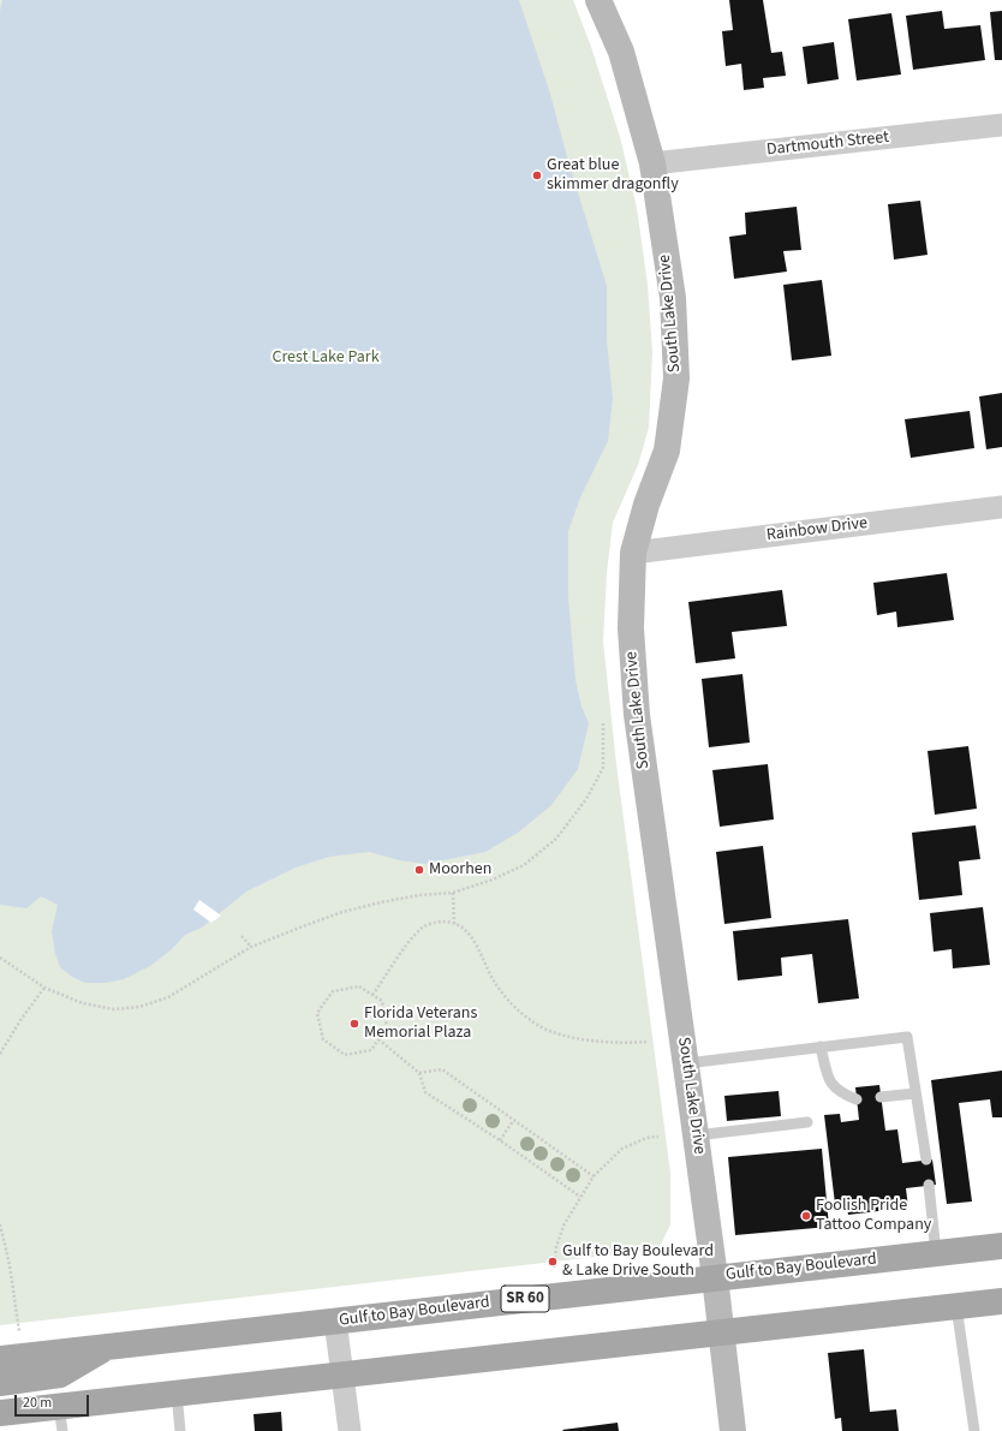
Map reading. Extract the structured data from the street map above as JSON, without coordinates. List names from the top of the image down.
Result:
{
  "streets": {
    "main road": ["Gulf to Bay Boulevard", "SR 60"],
    "street": ["Dartmouth Street", "South Lake Drive", "Rainbow Drive"]
  },
  "crossings": [
    ["Dartmouth Street", "South Lake Drive"],
    ["South Lake Drive", "Rainbow Drive"],
    ["South Lake Drive", "Gulf to Bay Boulevard"]
  ],
  "parks": ["Crest Lake Park"],
  "places": [
    "Great blue skimmer dragonfly",
    "Moorhen",
    "Florida Veterans Memorial Plaza",
    "Foolish Pride Tattoo Company",
    "Gulf to Bay Boulevard & Lake Drive South"
  ],
  "scale_bar": "20 m"
}
